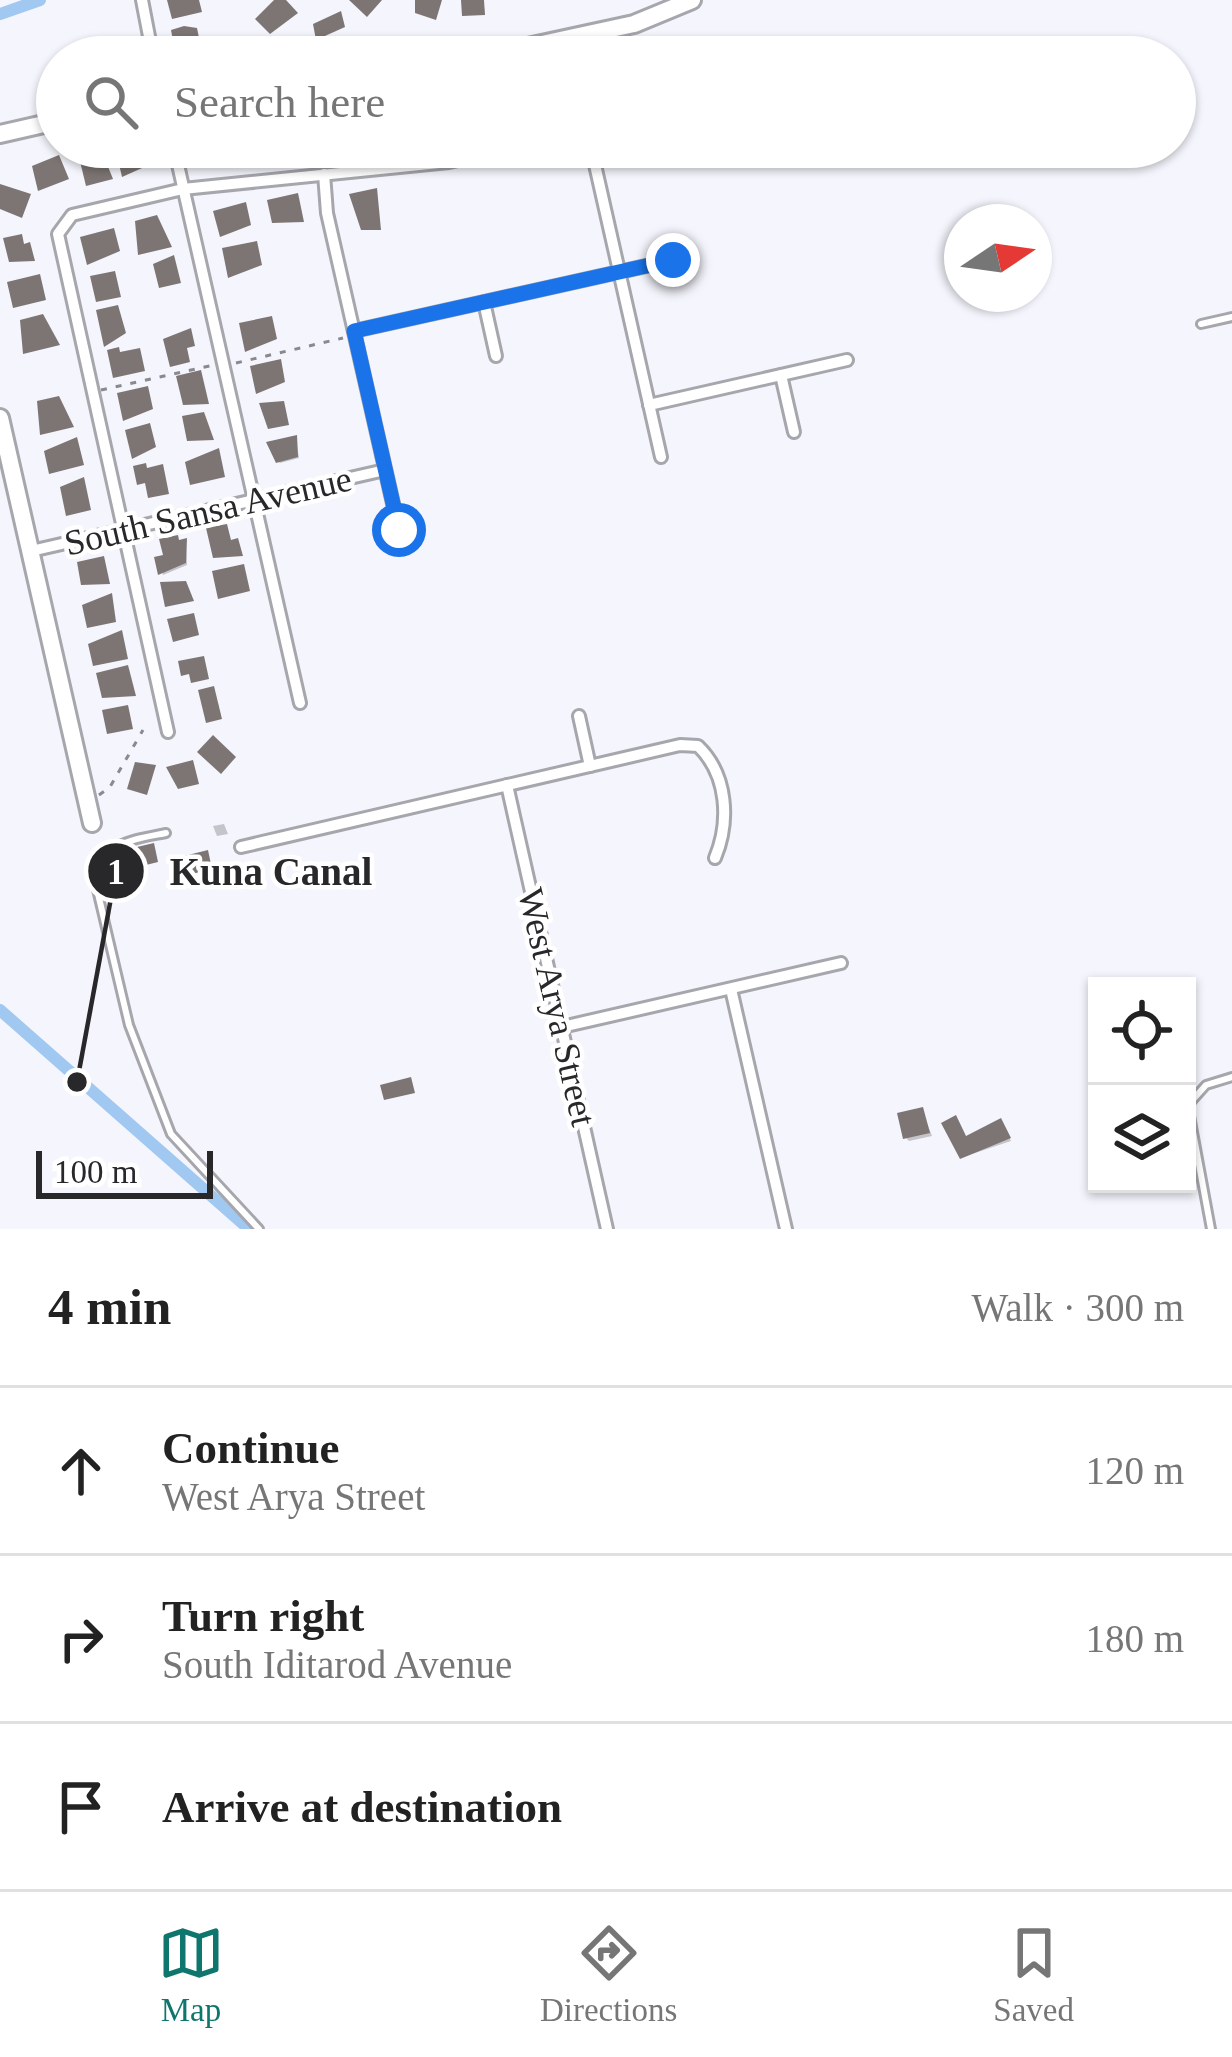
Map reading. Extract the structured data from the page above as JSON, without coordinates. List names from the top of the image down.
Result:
{
  "streets": {
    "street": ["South Sansa Avenue", "West Arya Street"]
  },
  "places": ["Kuna Canal"],
  "scale_bar": "100 m",
  "north": "right",
  "page": {
    "search": "Search here",
    "scale": "100 m",
    "heading": ["4 min", "Walk · 300 m"],
    "list": [
      ["Continue", "West Arya Street", "120 m"],
      ["Turn right", "South Iditarod Avenue", "180 m"],
      "Arrive at destination"
    ],
    "nav": ["Map", "Directions", "Saved"]
  }
}
